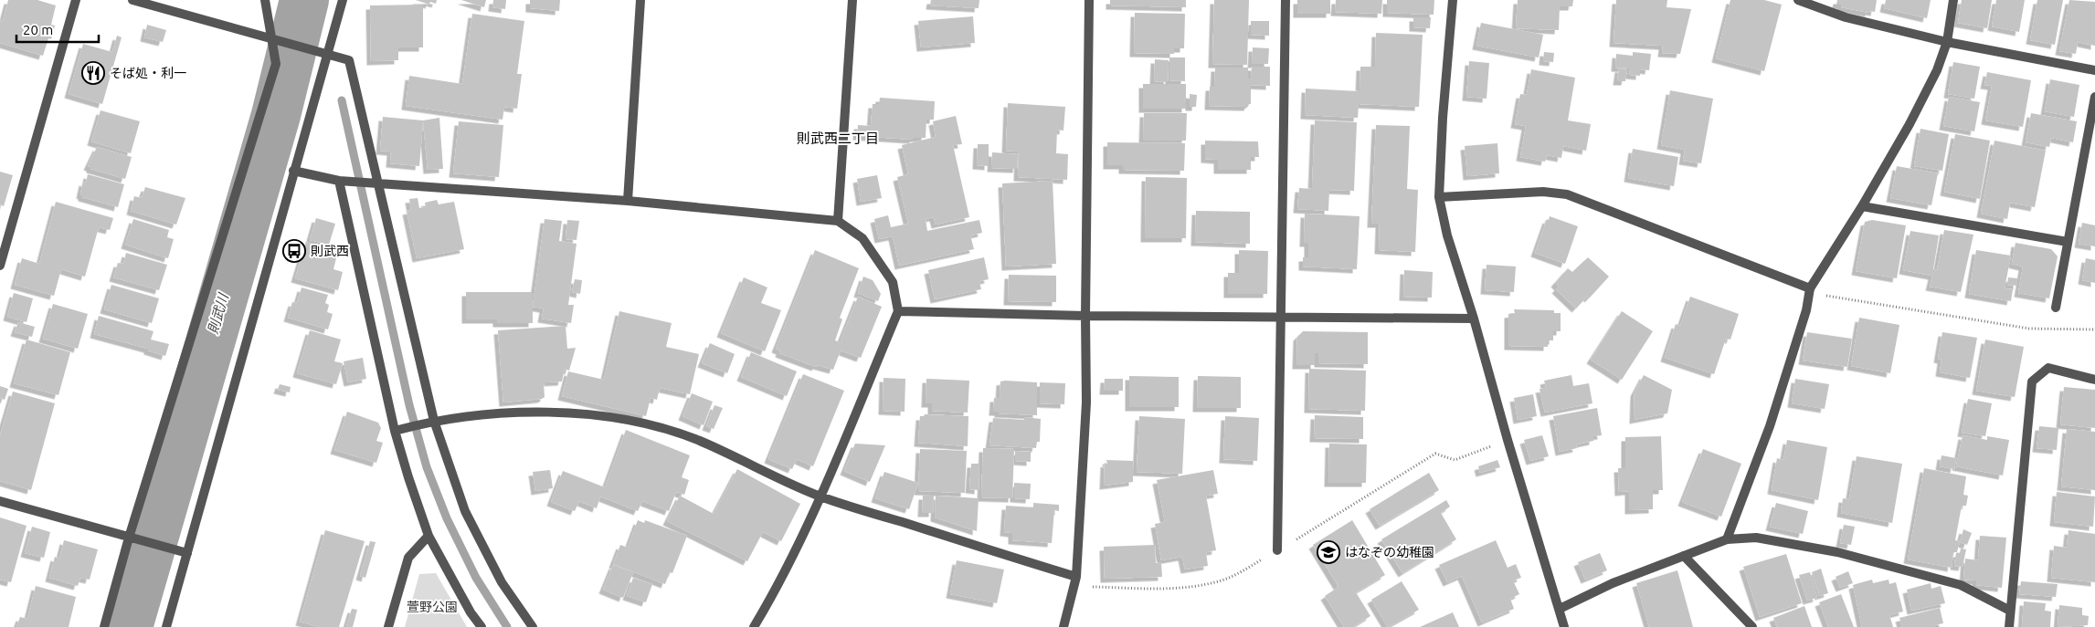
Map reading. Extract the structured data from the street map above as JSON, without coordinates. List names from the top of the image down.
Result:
{
  "districts": ["則武西二丁目"],
  "water": ["則武川"],
  "parks": ["萱野公園"],
  "places": {
    "restaurant": ["そば処・利一"],
    "bus stop": ["則武西"],
    "school or university": ["はなぞの幼稚園"]
  },
  "scale_bar": "20 m"
}
